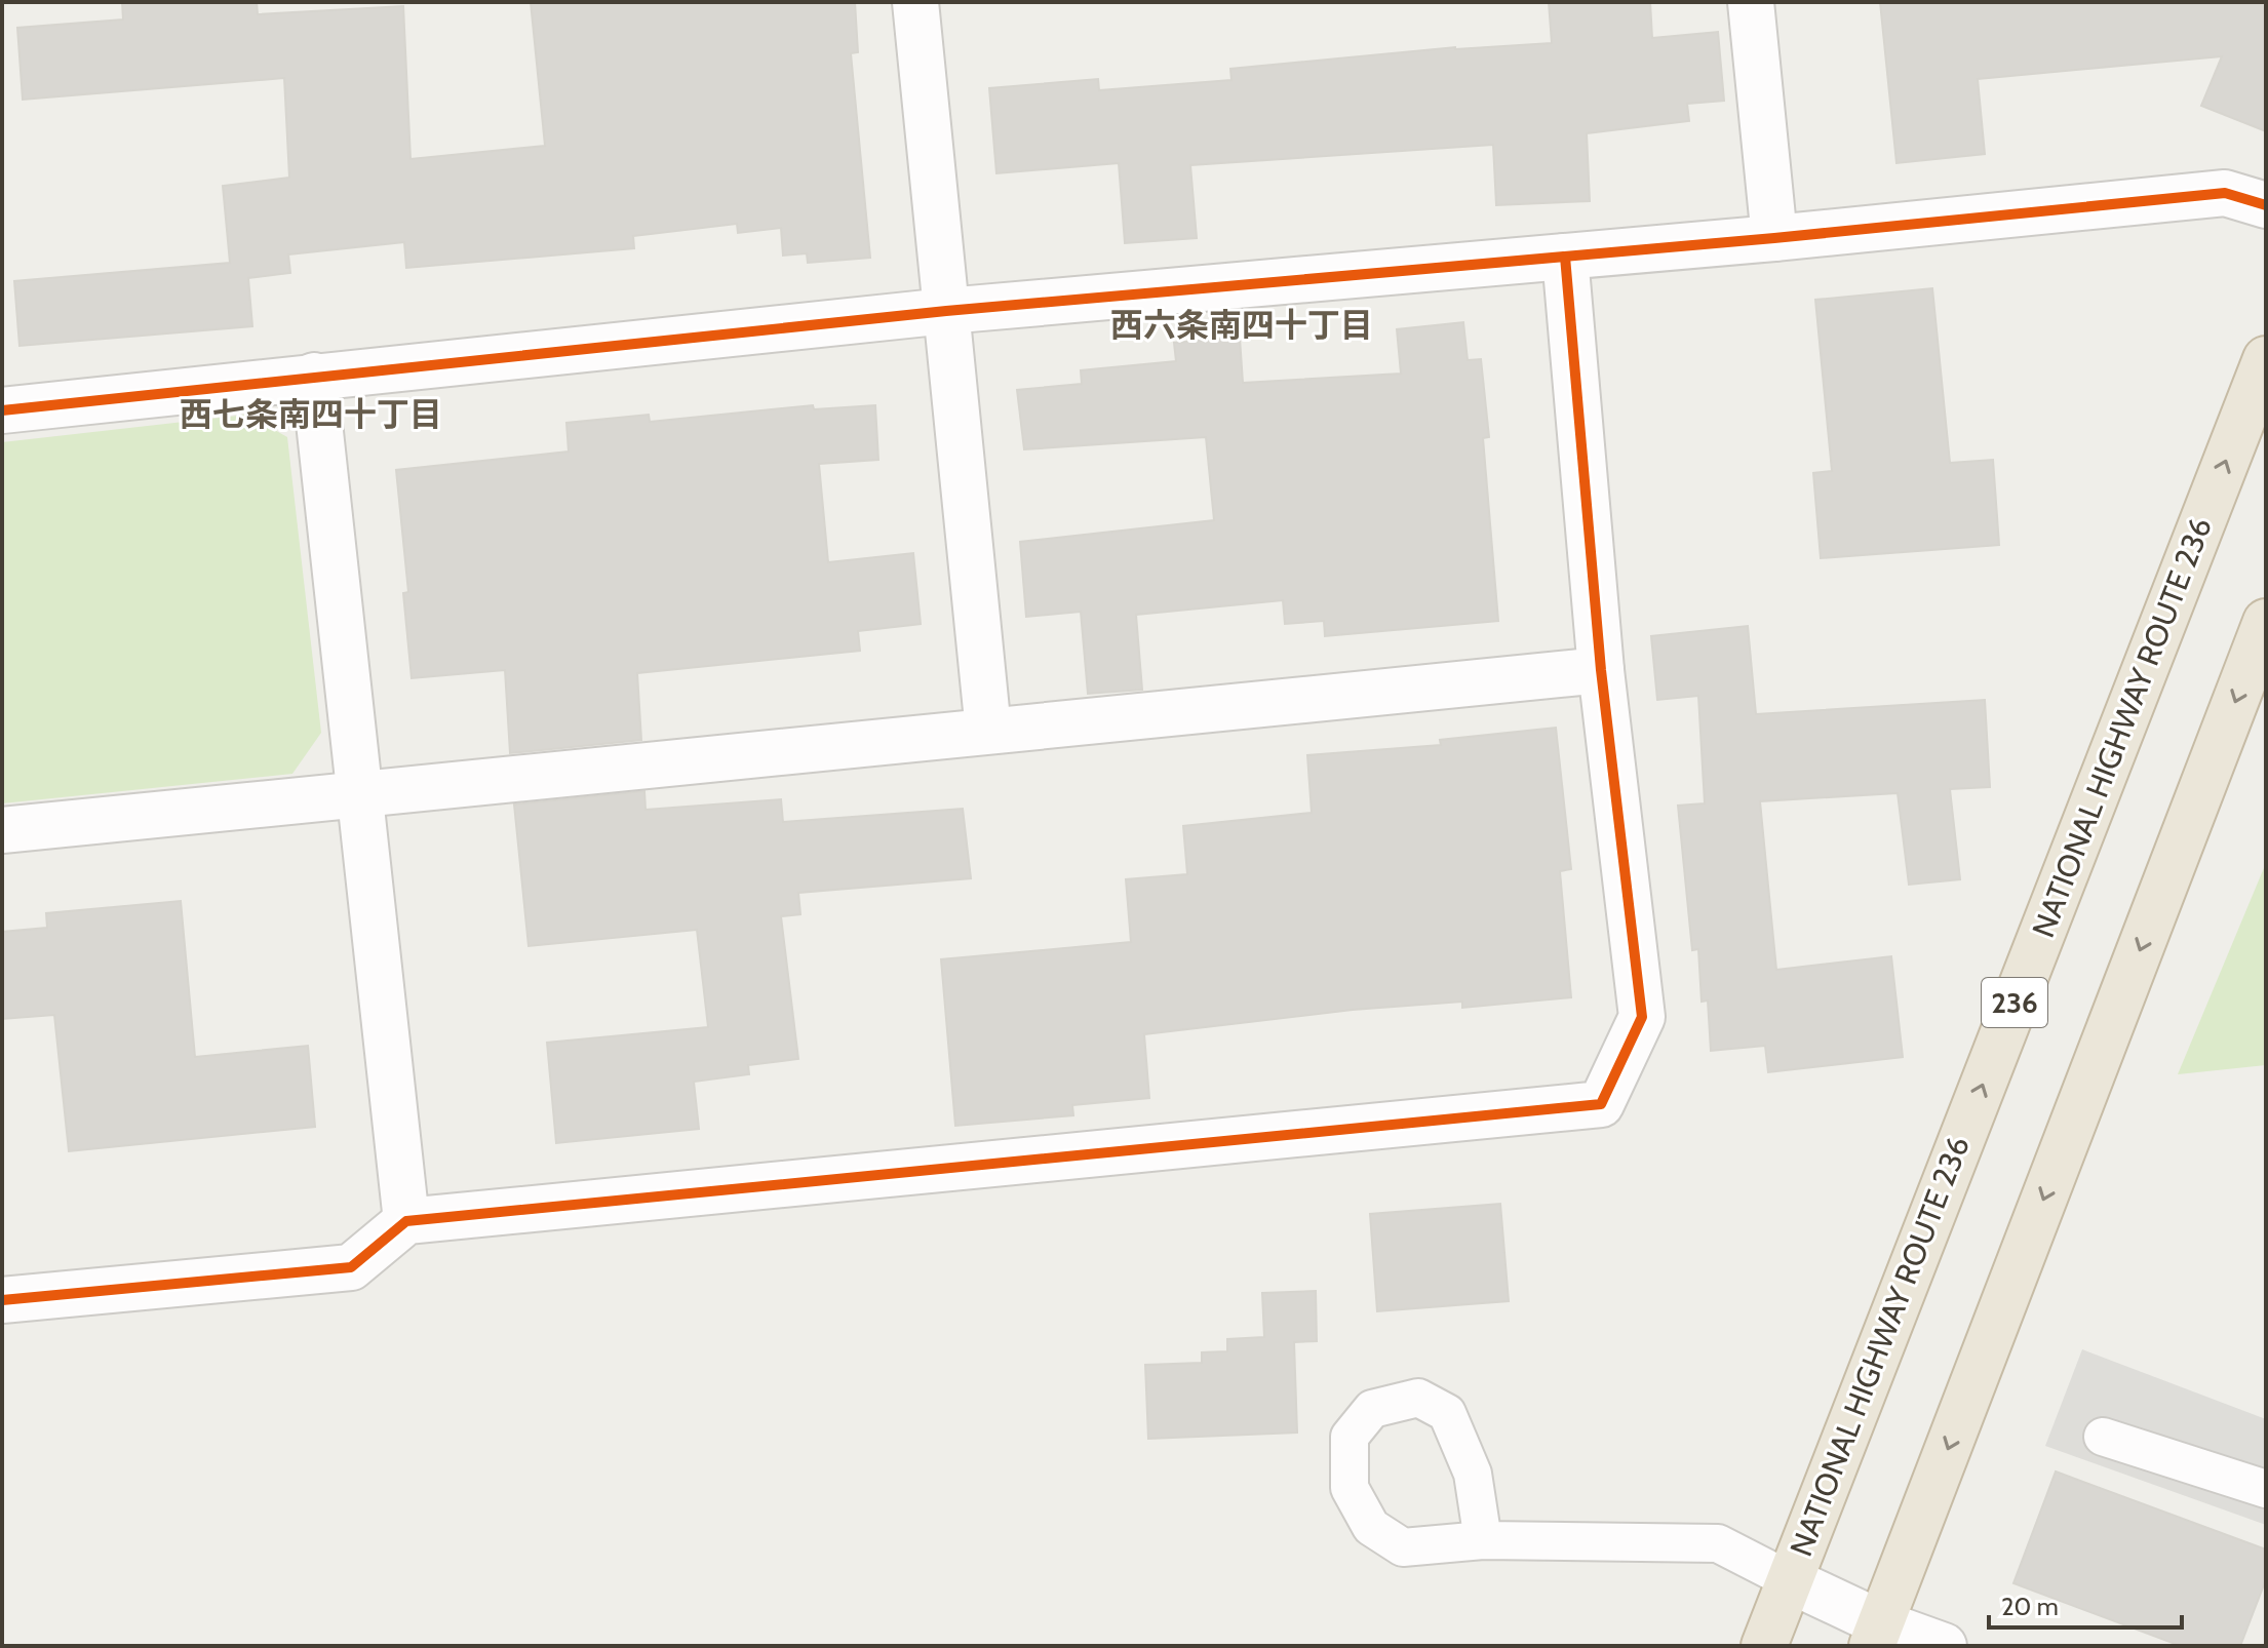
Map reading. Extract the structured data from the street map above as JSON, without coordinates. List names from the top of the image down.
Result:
{
  "streets": {
    "highway": ["NATIONAL HIGHWAY ROUTE 236", "236"]
  },
  "districts": ["西六条南四十丁目", "西七条南四十丁目"],
  "scale_bar": "20 m"
}
